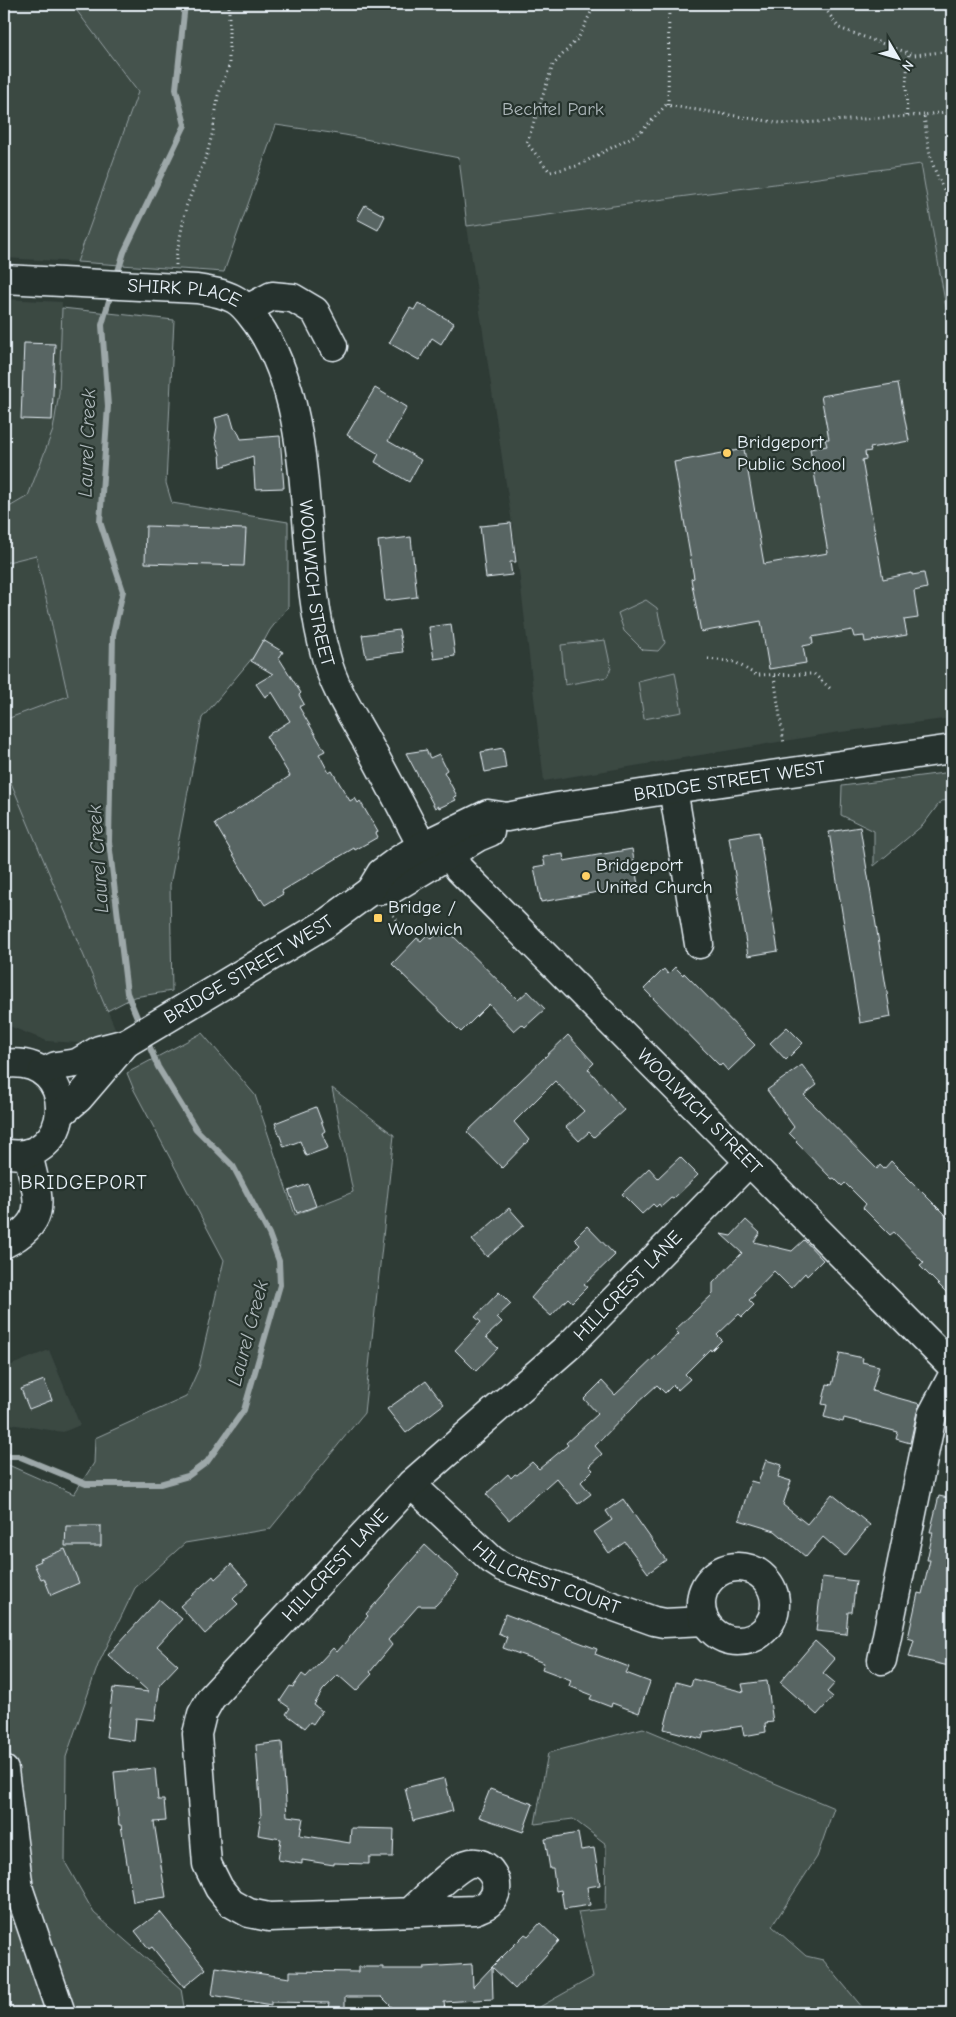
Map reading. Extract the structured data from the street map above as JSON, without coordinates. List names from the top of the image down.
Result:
{
  "streets": {
    "street": [
      "SHIRK PLACE",
      "WOOLWICH STREET",
      "BRIDGE STREET WEST",
      "HILLCREST LANE",
      "HILLCREST COURT"
    ]
  },
  "crossings": [
    ["SHIRK PLACE", "WOOLWICH STREET"],
    ["WOOLWICH STREET", "BRIDGE STREET WEST"],
    ["WOOLWICH STREET", "HILLCREST LANE"],
    ["HILLCREST LANE", "HILLCREST COURT"]
  ],
  "districts": ["BRIDGEPORT"],
  "water": ["Laurel Creek"],
  "parks": ["Bechtel Park"],
  "places": {
    "other": ["Bridgeport Public School", "Bridgeport United Church"],
    "transit": ["Bridge / Woolwich"]
  },
  "north": "bottom right"
}
